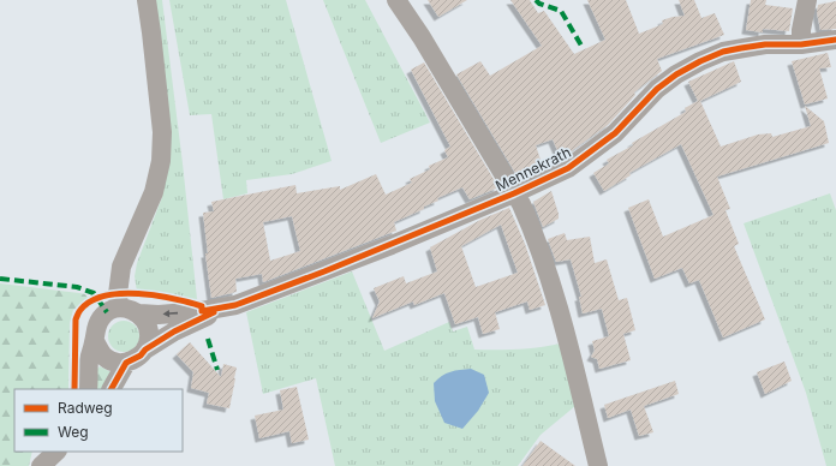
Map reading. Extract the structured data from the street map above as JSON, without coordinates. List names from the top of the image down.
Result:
{
  "streets": {
    "street": ["Mennekrath"]
  },
  "legend": ["Radweg", "Weg"]
}
